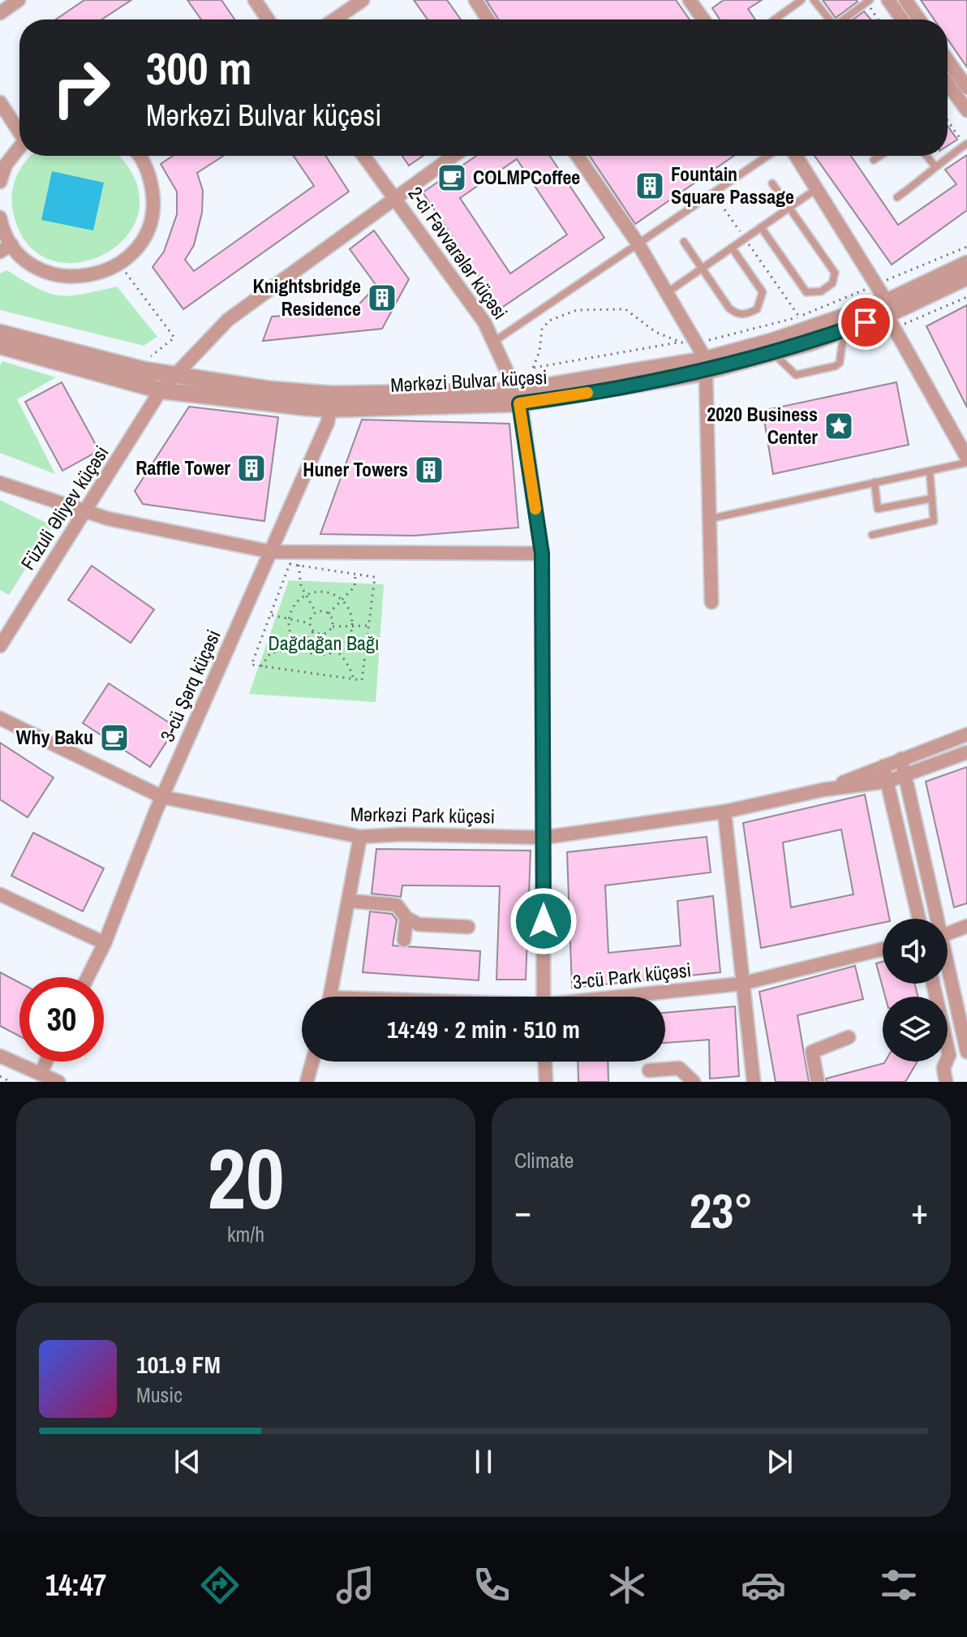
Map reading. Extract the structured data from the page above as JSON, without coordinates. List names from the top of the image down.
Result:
{
  "streets": {
    "street": [
      "2-ci Fəvvarələr küçəsi",
      "Mərkəzi Bulvar küçəsi",
      "Füzuli Əliyev küçəsi",
      "3-cü Şərq küçəsi",
      "Mərkəzi Park küçəsi",
      "3-cü Park küçəsi"
    ]
  },
  "crossings": [
    ["2-ci Fəvvarələr küçəsi", "Mərkəzi Bulvar küçəsi"],
    ["2-ci Fəvvarələr küçəsi", "Füzuli Əliyev küçəsi"],
    ["2-ci Fəvvarələr küçəsi", "Mərkəzi Park küçəsi"],
    ["Mərkəzi Bulvar küçəsi", "Füzuli Əliyev küçəsi"],
    ["Mərkəzi Bulvar küçəsi", "3-cü Şərq küçəsi"],
    ["3-cü Şərq küçəsi", "Mərkəzi Park küçəsi"]
  ],
  "parks": ["Dağdağan Bağı"],
  "places": {
    "cafe": ["COLMPCoffee", "Why Baku"],
    "building": [
      "Fountain Square Passage",
      "Knightsbridge Residence",
      "Raffle Tower",
      "Huner Towers"
    ],
    "place": ["2020 Business Center"]
  },
  "page": {
    "turn": ["300 m", "Mərkəzi Bulvar küçəsi"],
    "limit": "30",
    "trip": "14:49 · 2 min · 510 m",
    "tile": [
      ["20", "km/h"],
      "Climate"
    ],
    "heat": ["−", "23°", "+"],
    "song": ["101.9 FM", "Music"],
    "tabs": "14:47"
  }
}
